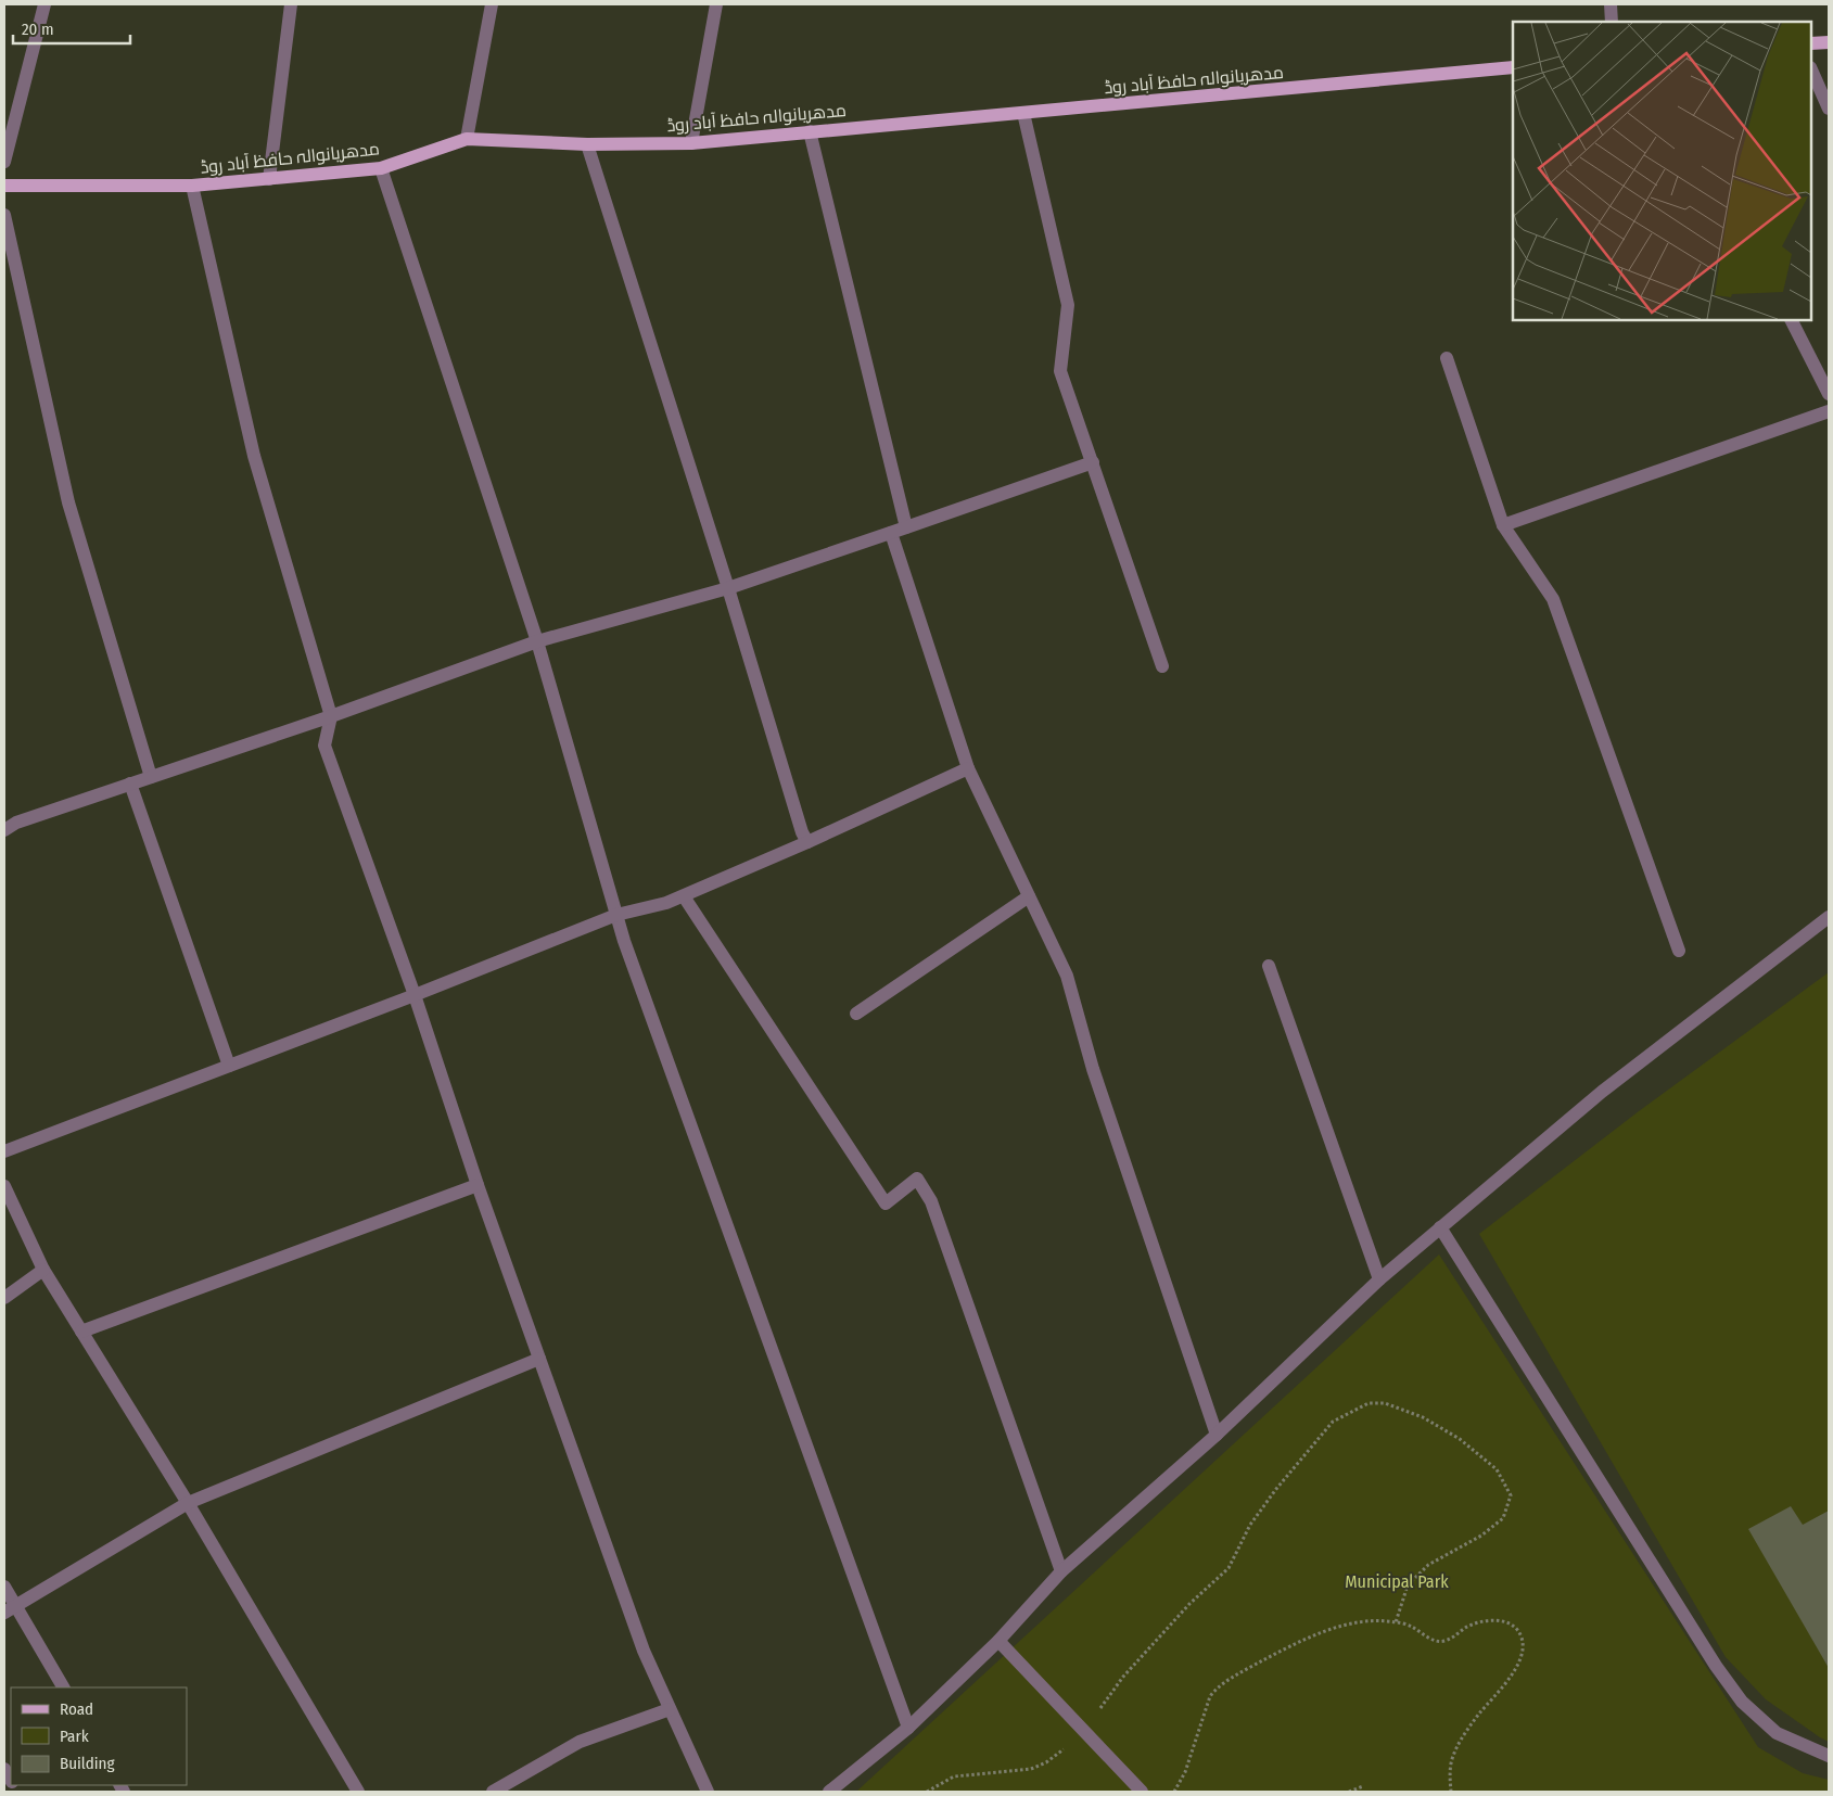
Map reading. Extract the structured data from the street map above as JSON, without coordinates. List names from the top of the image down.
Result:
{
  "streets": {
    "main road": ["مدھریانوالہ حافظ آباد روڈ"]
  },
  "parks": ["Municipal Park"],
  "legend": ["Road", "Park", "Building"],
  "scale_bar": "20 m"
}
